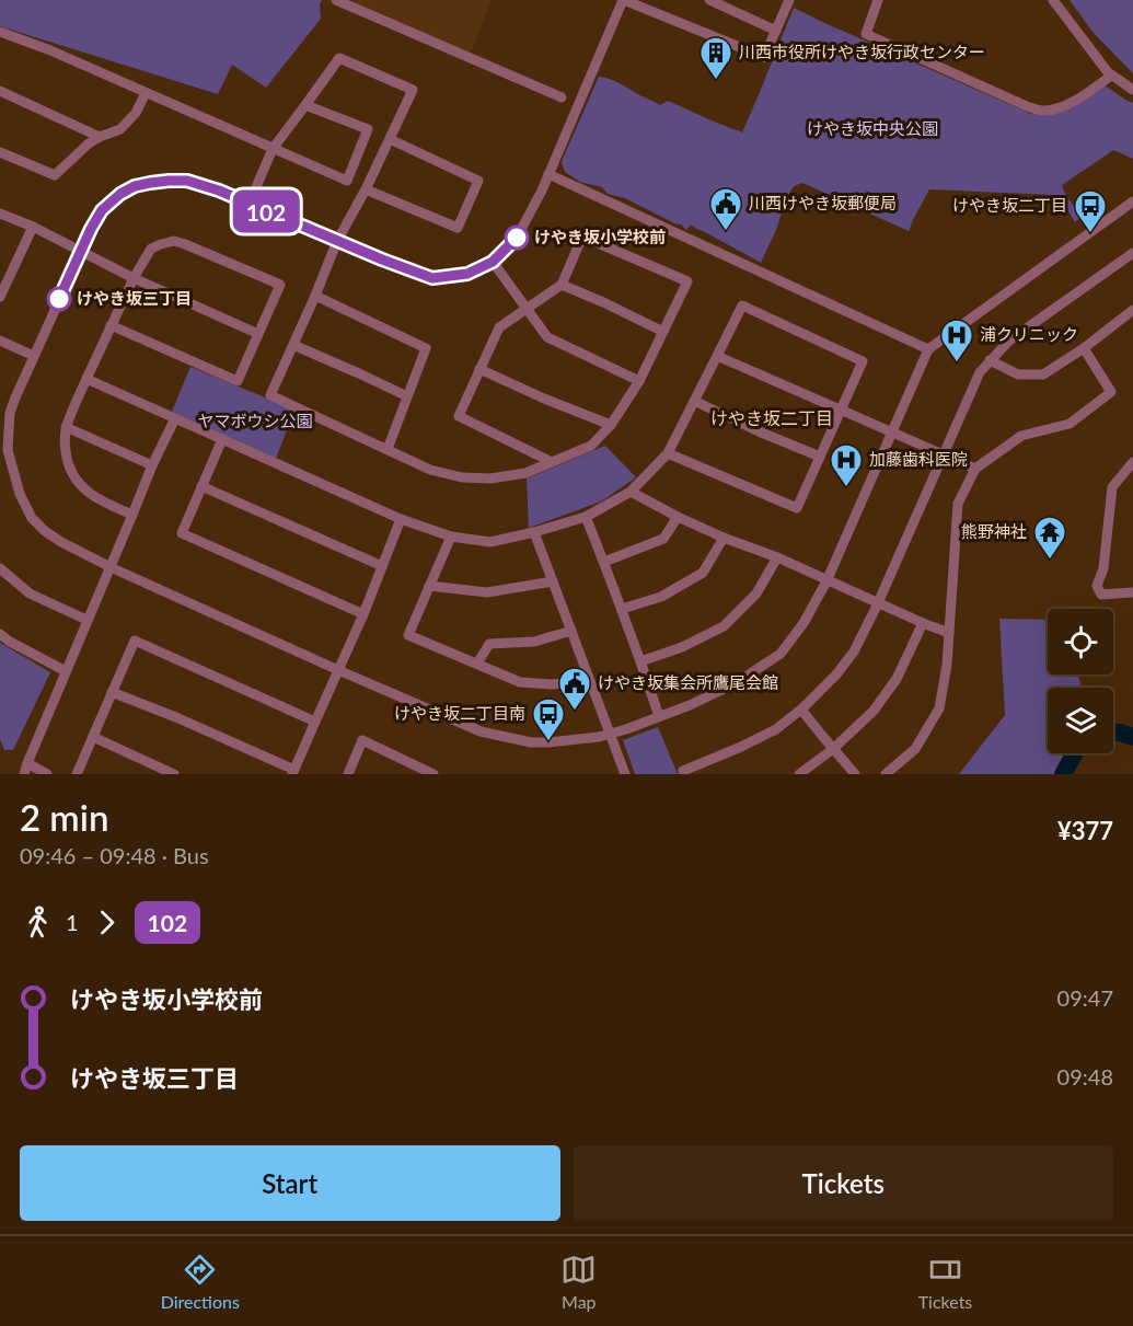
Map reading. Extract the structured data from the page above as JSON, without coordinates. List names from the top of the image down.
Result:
{
  "districts": ["けやき坂二丁目"],
  "parks": ["けやき坂中央公園", "ヤマボウシ公園"],
  "places": {
    "building": ["川西市役所けやき坂行政センター"],
    "public building": ["川西けやき坂郵便局", "けやき坂集会所鷹尾会館"],
    "bus stop": ["けやき坂二丁目", "けやき坂二丁目南"],
    "other": ["けやき坂小学校前", "けやき坂三丁目"],
    "hospital": ["浦クリニック", "加藤歯科医院"],
    "temple": ["熊野神社"]
  },
  "lines": ["bus line 102"],
  "page": {
    "on_map": "102",
    "heading": ["2 min", "09:46 – 09:48 · Bus", "¥377"],
    "legs": ["1", "102"],
    "list": [
      {
        "name": "けやき坂小学校前",
        "value": "09:47"
      },
      {
        "name": "けやき坂三丁目",
        "value": "09:48"
      }
    ],
    "buttons": ["Start", "Tickets"],
    "tabs": ["Directions", "Map", "Tickets"]
  }
}
